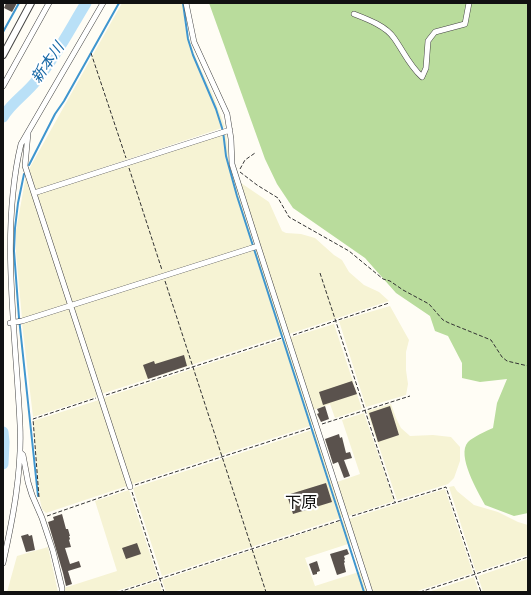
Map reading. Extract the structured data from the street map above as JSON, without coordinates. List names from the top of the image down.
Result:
{
  "districts": ["下原"],
  "water": ["新本川"]
}
